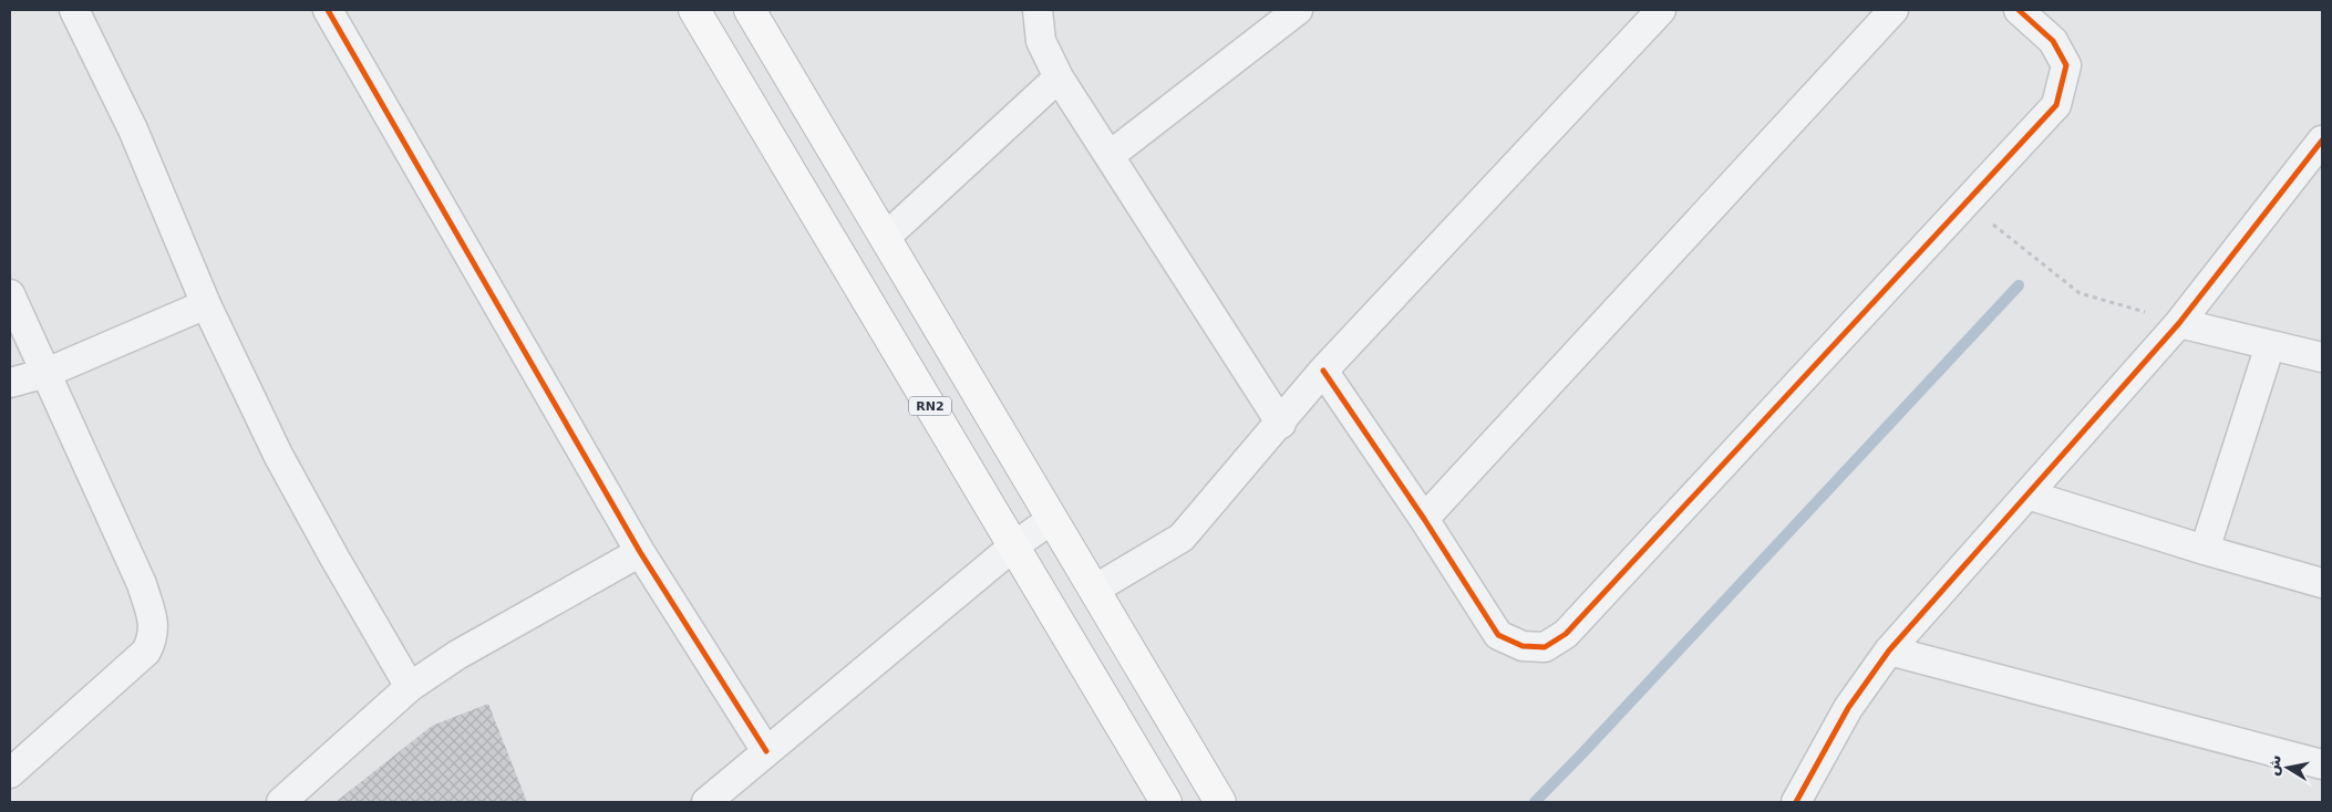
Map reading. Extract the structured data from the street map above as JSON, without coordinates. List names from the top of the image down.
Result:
{
  "streets": {
    "highway": ["RN2"]
  },
  "north": "left"
}
